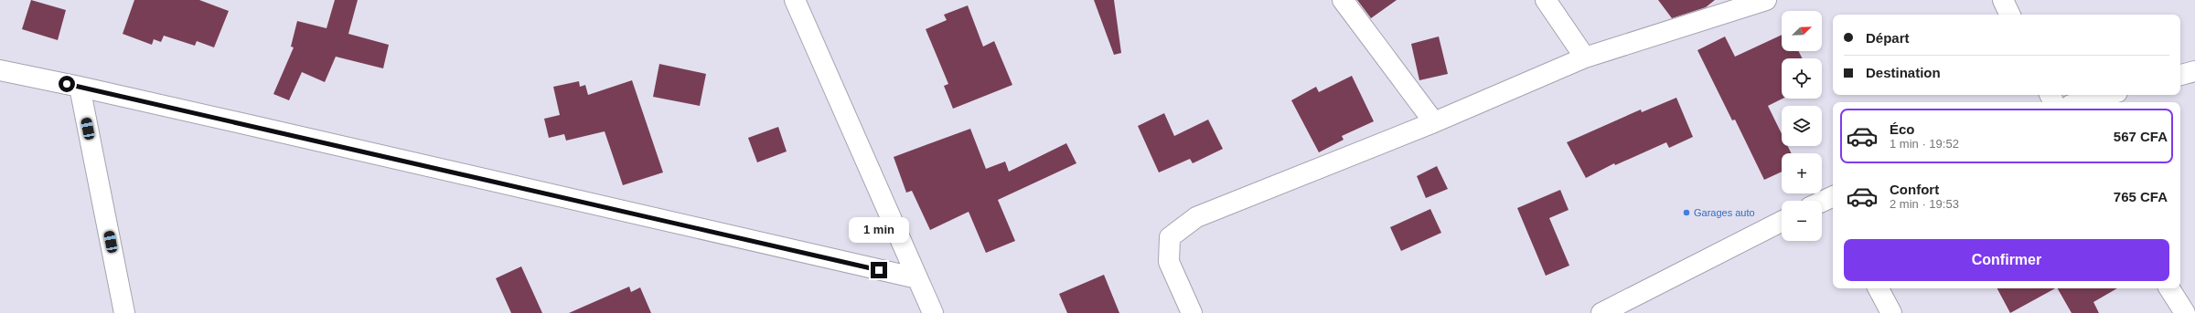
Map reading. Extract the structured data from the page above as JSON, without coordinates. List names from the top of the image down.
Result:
{
  "places": ["Garages auto"],
  "north": "top right",
  "page": {
    "map_buttons": ["+", "−"],
    "banner": ["Départ", "Destination"],
    "list": [
      {
        "name": "Éco",
        "note": "1 min · 19:52",
        "value": "567 CFA"
      },
      {
        "name": "Confort",
        "note": "2 min · 19:53",
        "value": "765 CFA"
      }
    ],
    "bubble": "1 min",
    "buttons": "Confirmer"
  }
}
